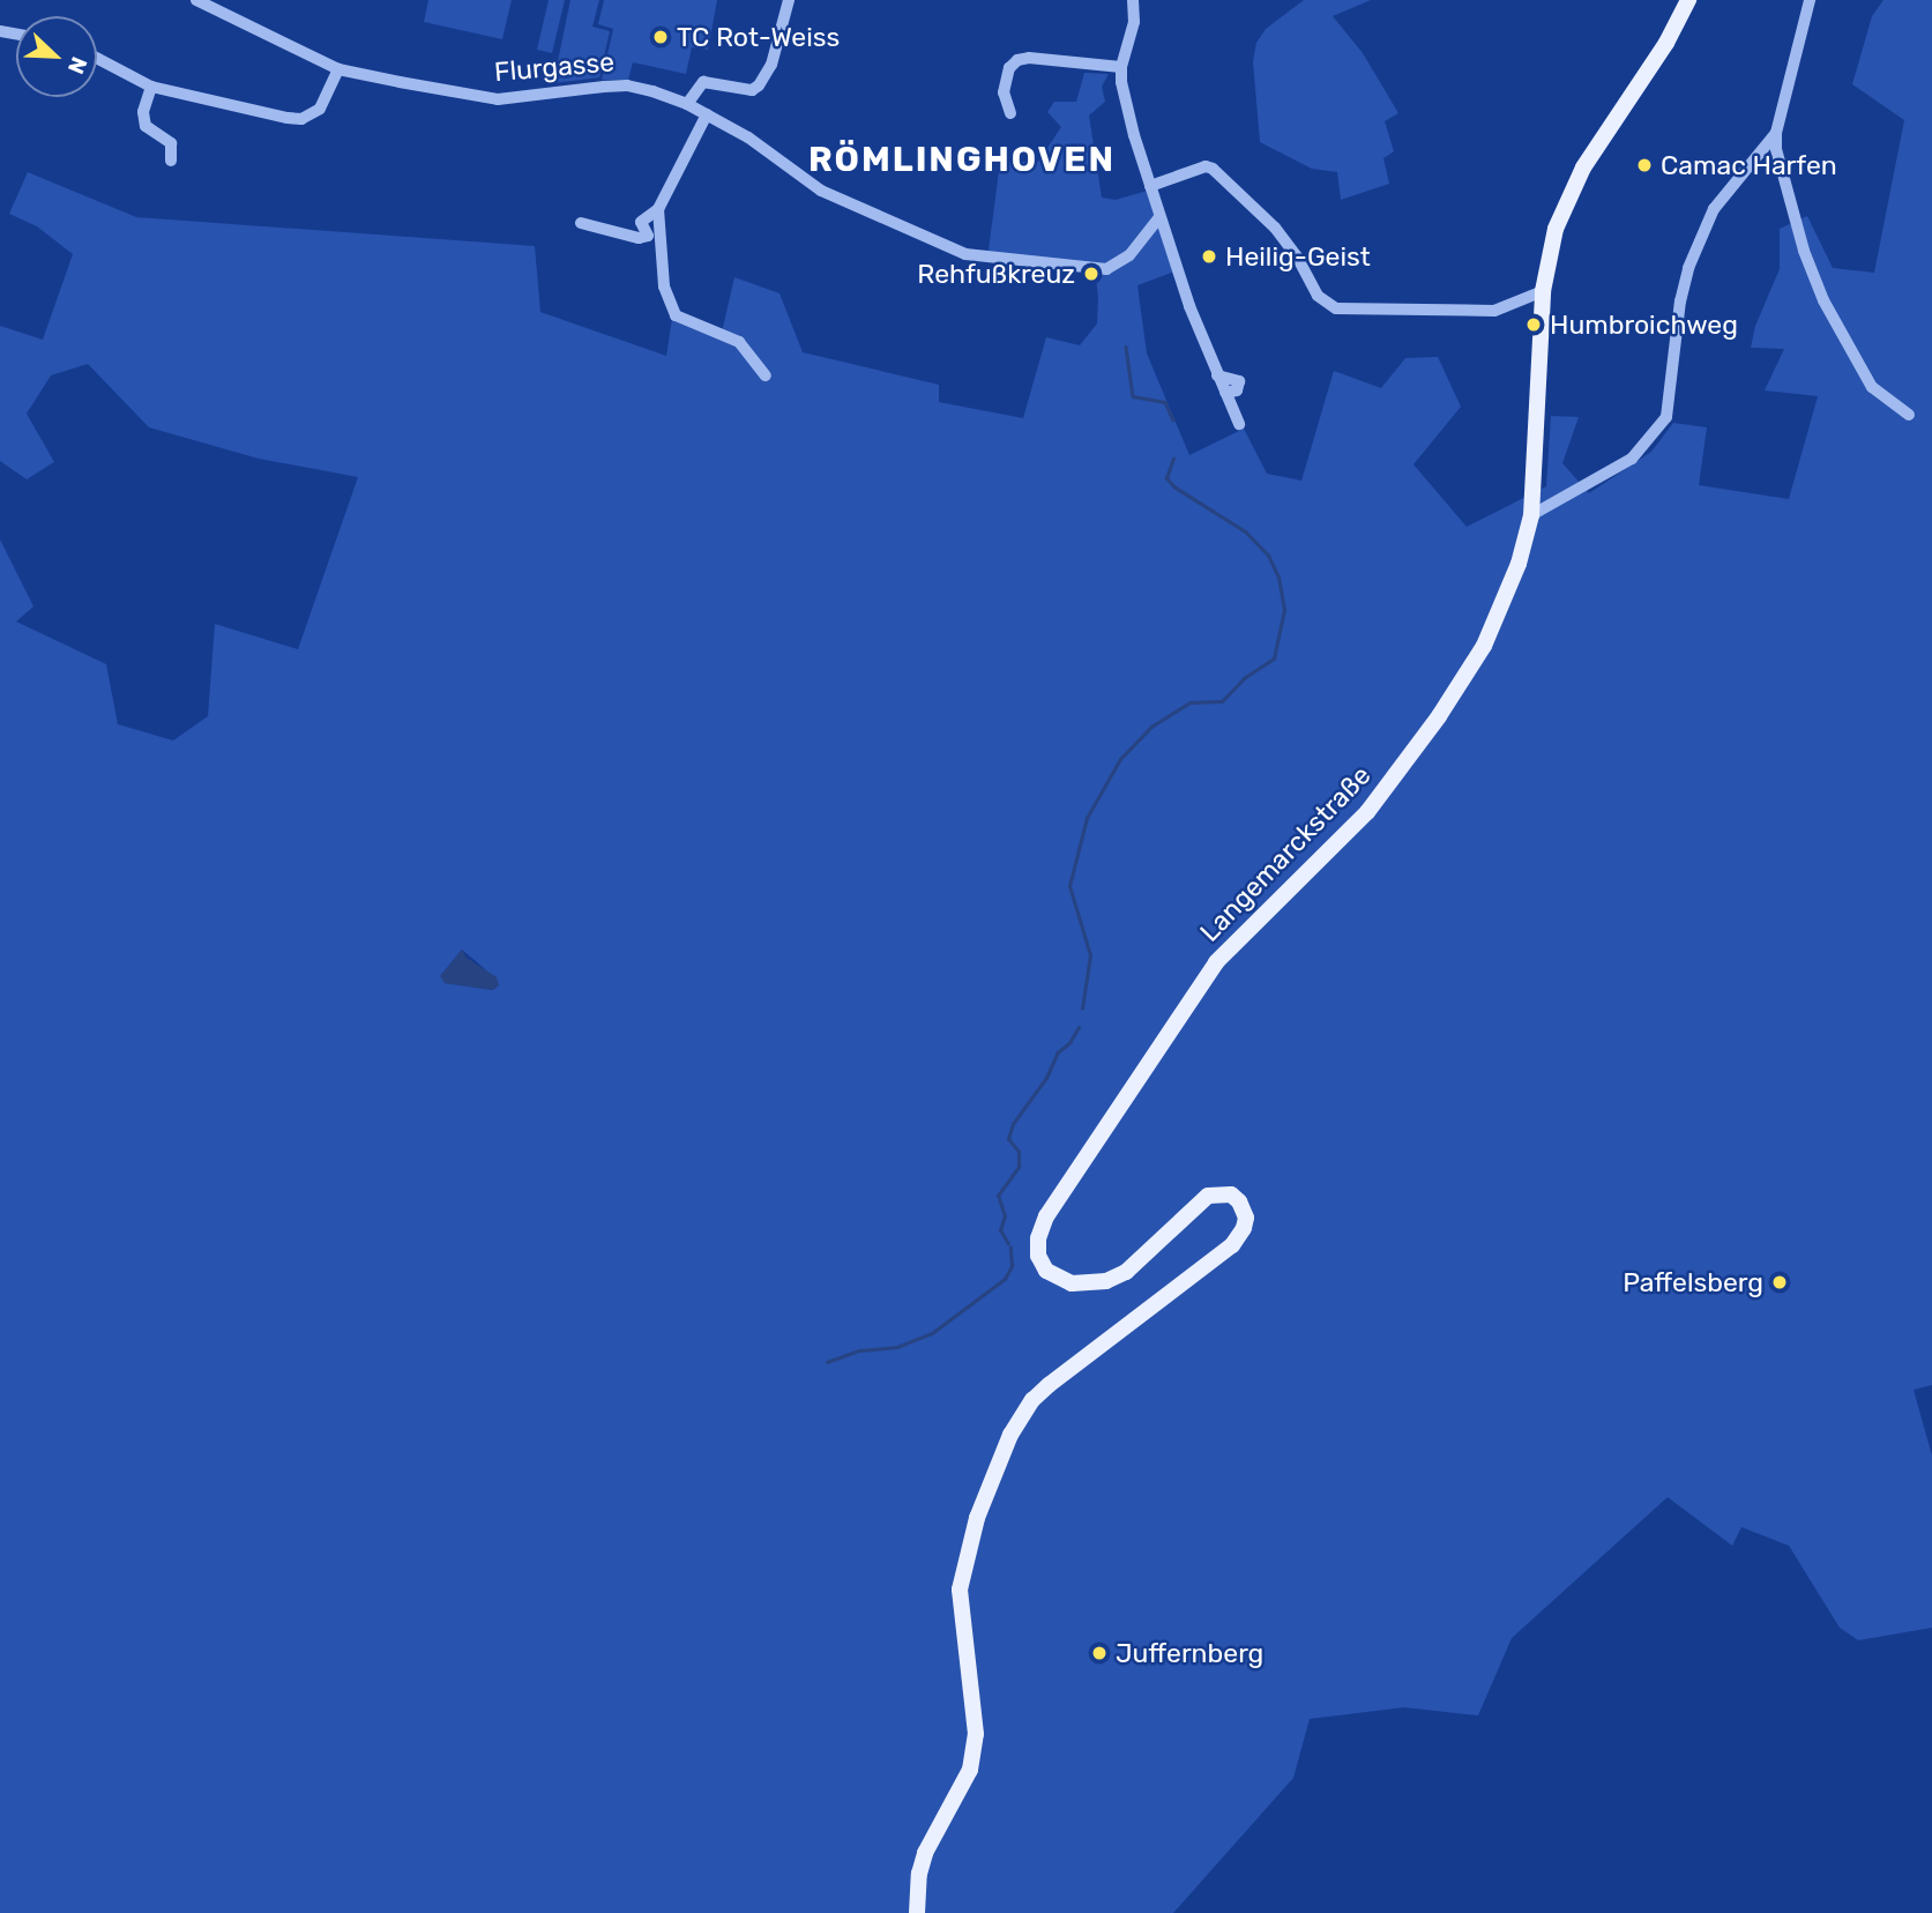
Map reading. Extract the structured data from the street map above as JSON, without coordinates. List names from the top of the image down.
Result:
{
  "streets": {
    "main road": ["Langemarckstraße"],
    "street": ["Flurgasse"]
  },
  "districts": ["RÖMLINGHOVEN"],
  "places": [
    "TC Rot-Weiss",
    "Camac Harfen",
    "Heilig-Geist",
    "Rehfußkreuz",
    "Humbroichweg",
    "Paffelsberg",
    "Juffernberg"
  ],
  "north": "bottom right"
}
